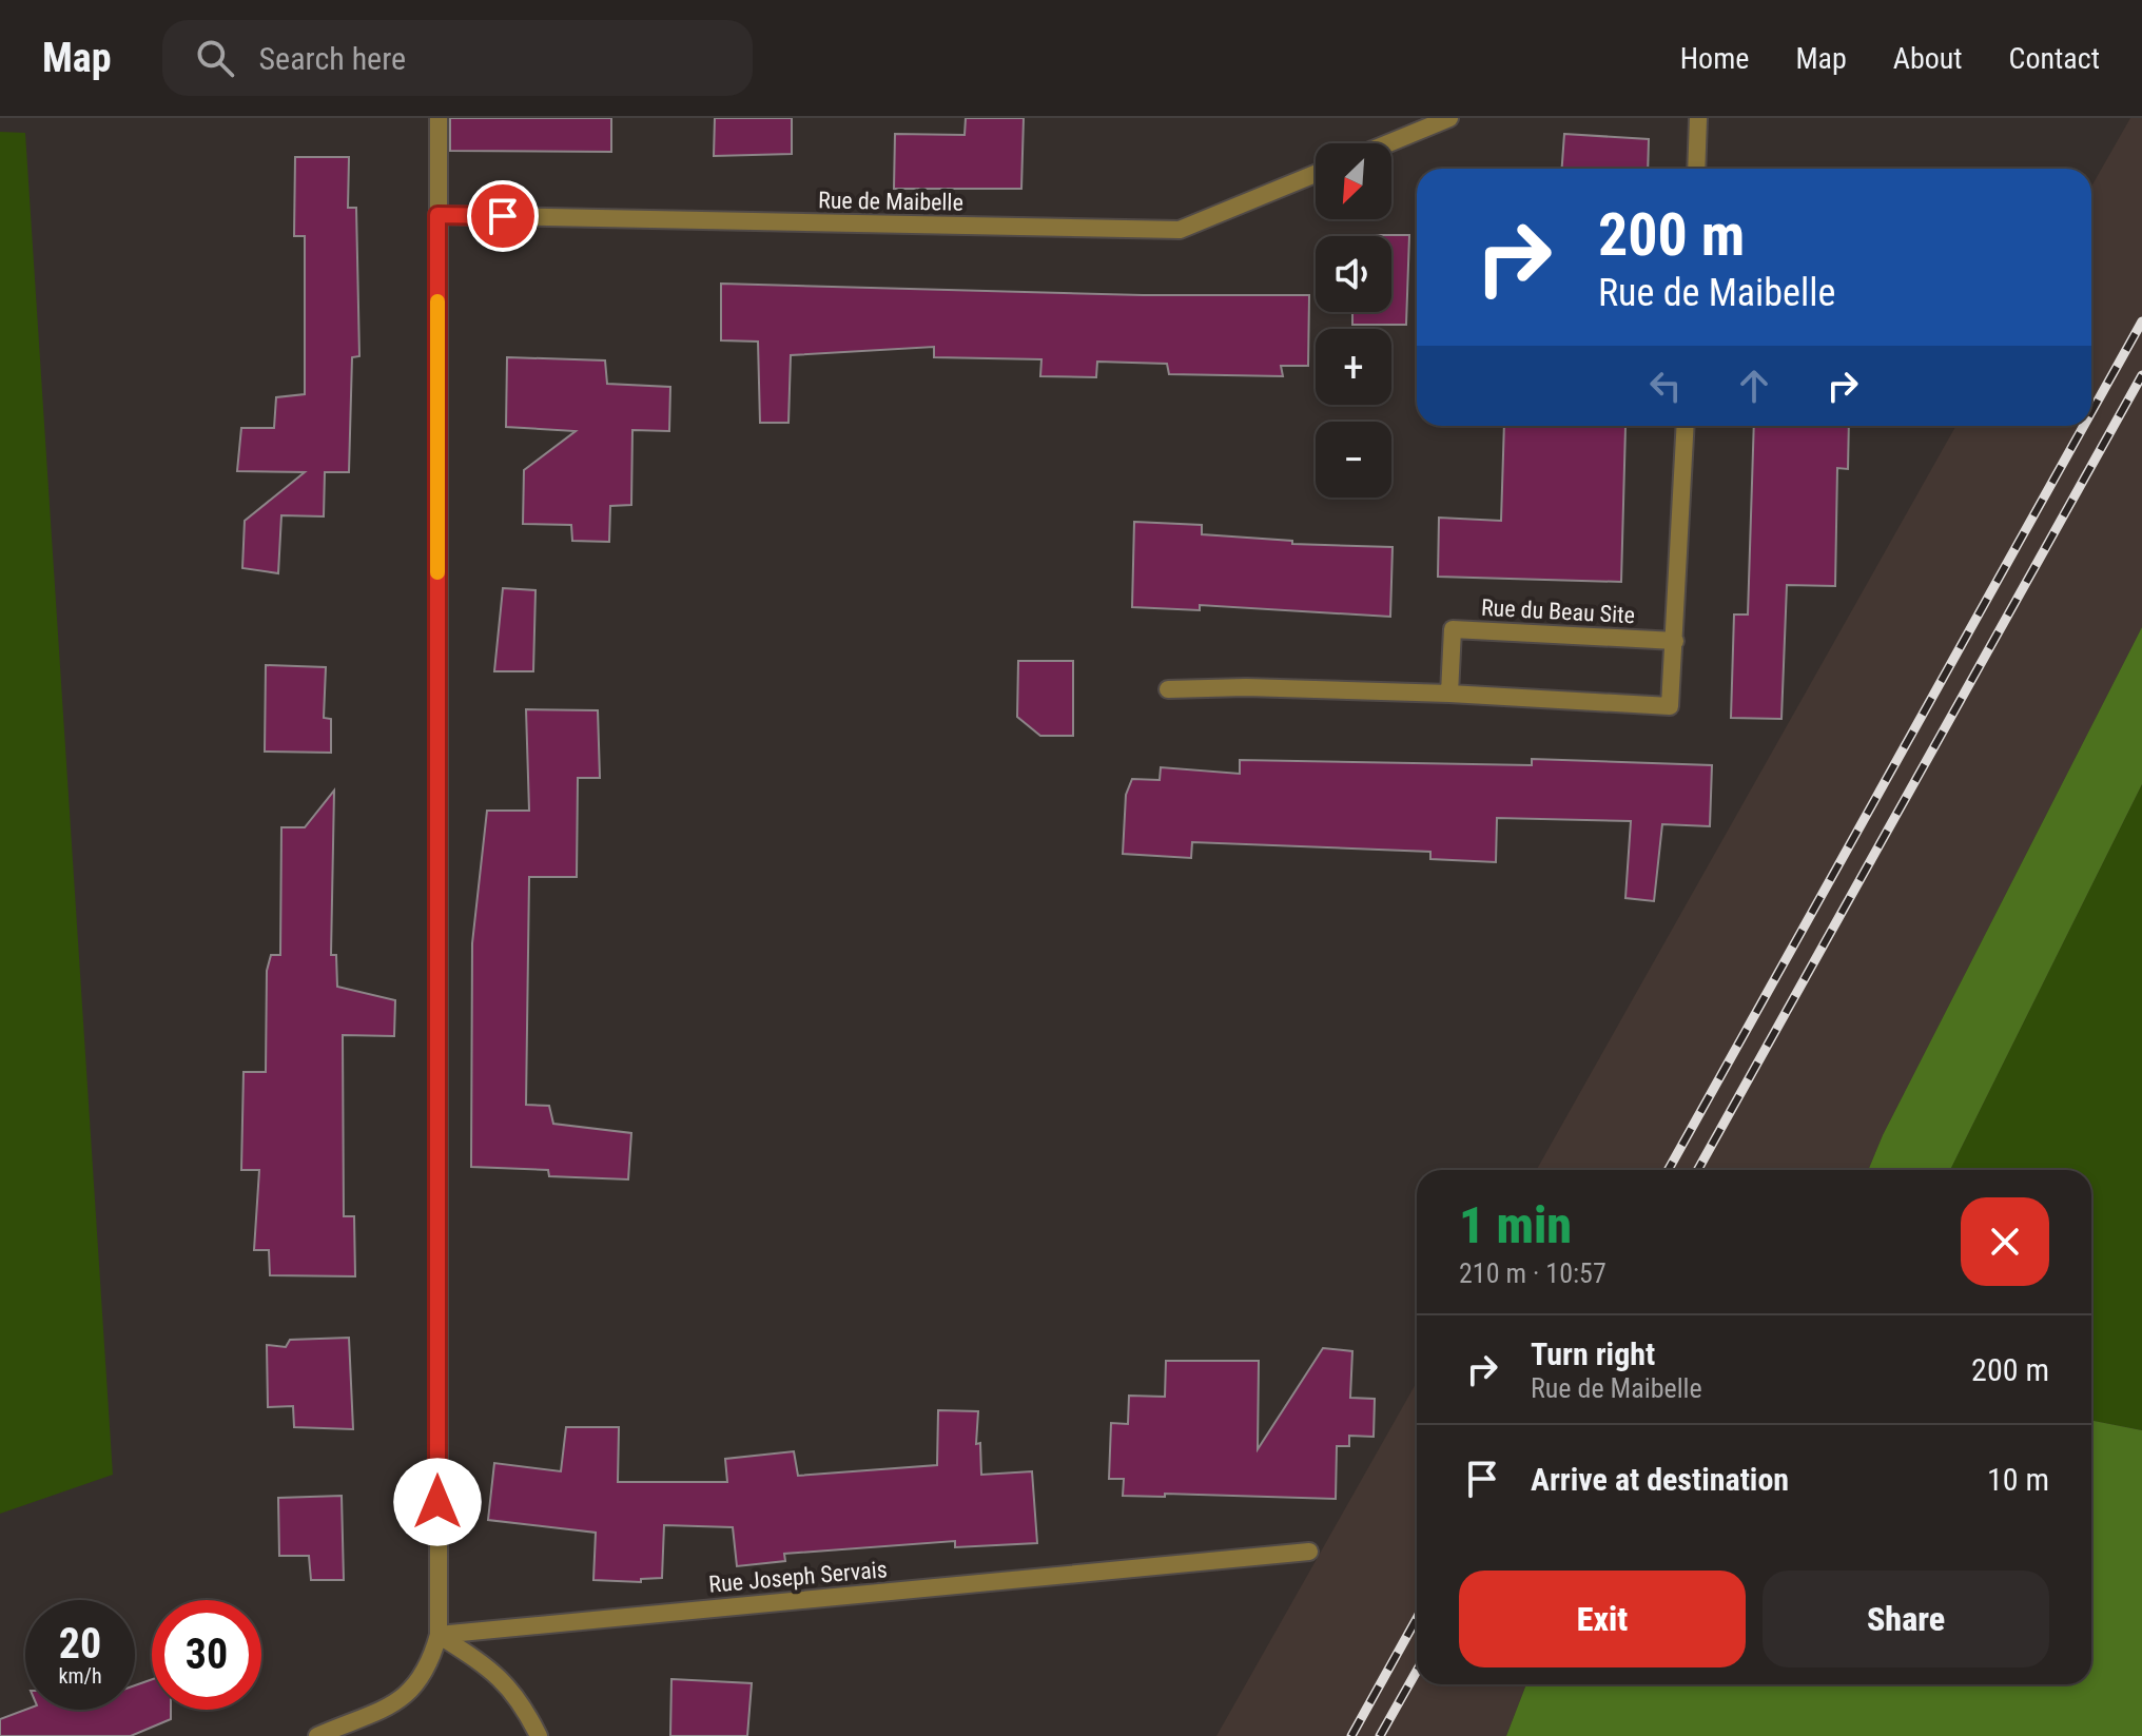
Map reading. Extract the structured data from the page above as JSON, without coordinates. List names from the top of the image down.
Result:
{
  "streets": {
    "street": ["Rue de Maibelle", "Rue du Beau Site", "Rue Joseph Servais"]
  },
  "north": "bottom left",
  "page": {
    "header": "Map",
    "search": "Search here",
    "nav": [
      "Home",
      "Map",
      "About",
      "Contact"
    ],
    "map_buttons": ["+", "−"],
    "turn": ["200 m", "Rue de Maibelle"],
    "heading": ["1 min", "210 m · 10:57"],
    "list": [
      {
        "name": "Turn right",
        "note": "Rue de Maibelle",
        "value": "200 m"
      },
      {
        "name": "Arrive at destination",
        "value": "10 m"
      }
    ],
    "buttons": ["Exit", "Share"],
    "speed": "20 km/h",
    "limit": "30"
  }
}
